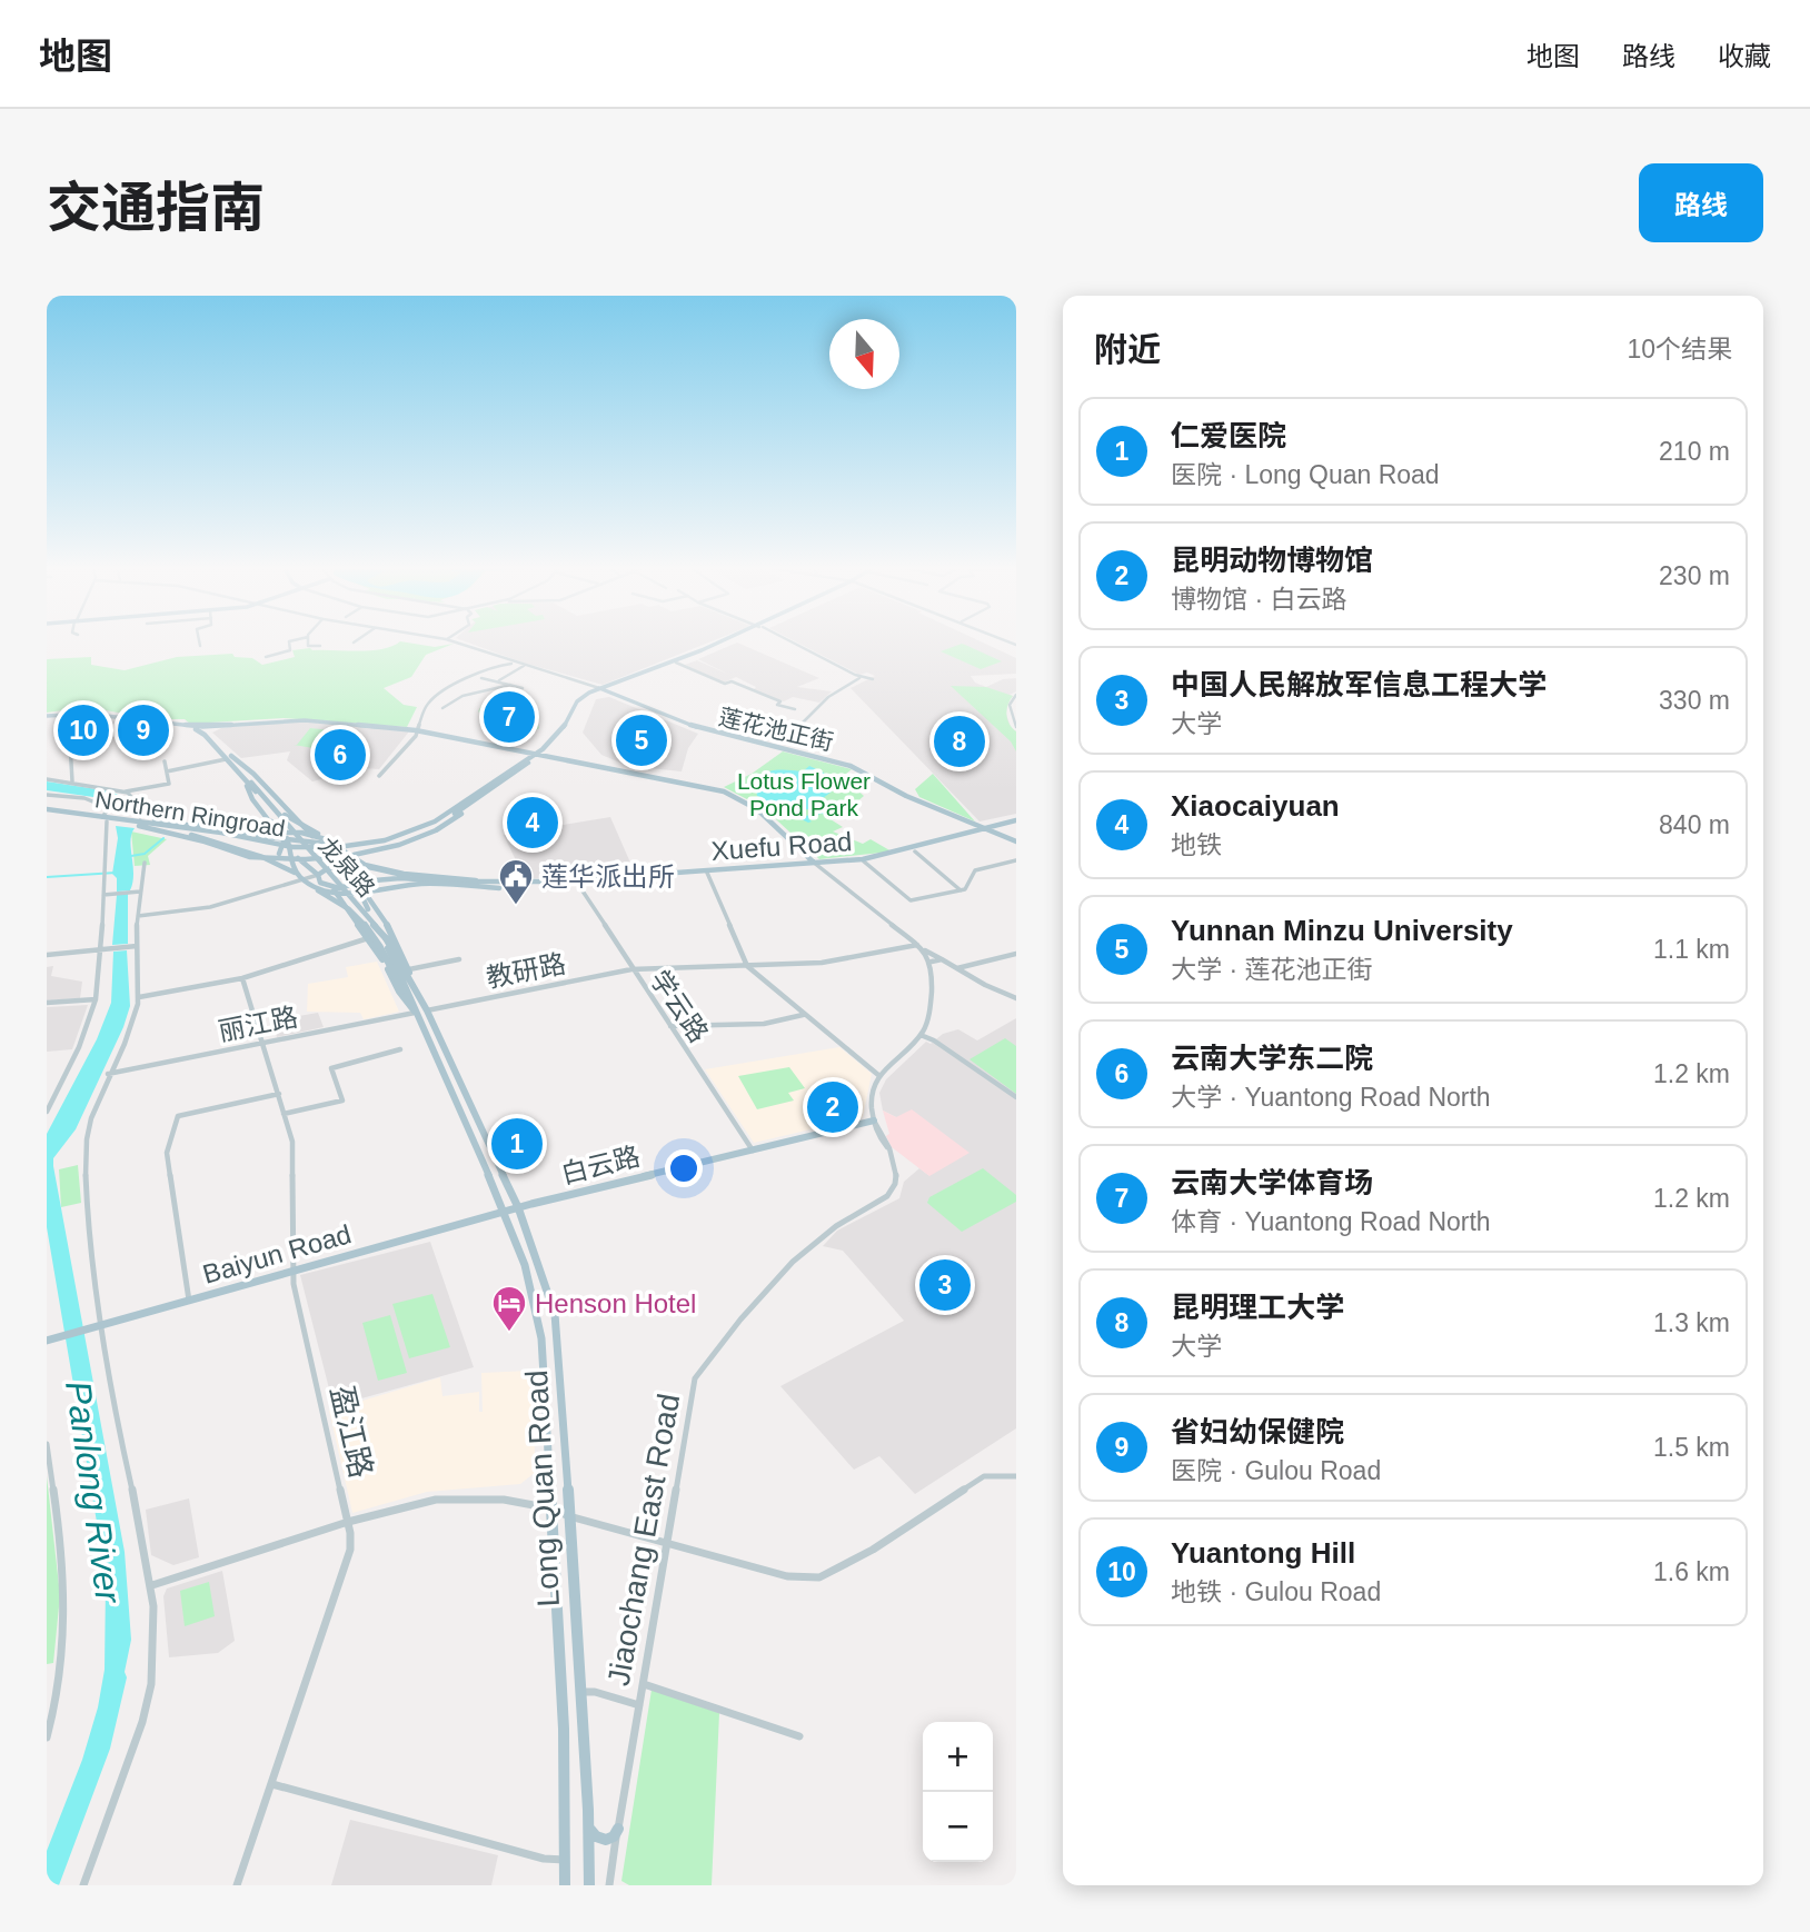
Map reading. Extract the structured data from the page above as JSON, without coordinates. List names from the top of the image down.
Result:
{
  "streets": {
    "main road": [
      "莲花池正街",
      "Northern Ringroad",
      "Xuefu Road",
      "龙泉路",
      "白云路",
      "Baiyun Road",
      "Long Quan Road"
    ],
    "street": [
      "教研路",
      "学云路",
      "丽江路",
      "盈江路",
      "Jiaochang East Road"
    ]
  },
  "crossings": [
    ["莲花池正街", "Xuefu Road"],
    ["Northern Ringroad", "Xuefu Road"],
    ["龙泉路", "Long Quan Road"],
    ["教研路", "学云路"],
    ["教研路", "Long Quan Road"],
    ["学云路", "白云路"],
    ["丽江路", "盈江路"],
    ["丽江路", "Long Quan Road"],
    ["白云路", "Baiyun Road"],
    ["白云路", "Long Quan Road"],
    ["白云路", "Jiaochang East Road"],
    ["Baiyun Road", "盈江路"],
    ["Baiyun Road", "Long Quan Road"]
  ],
  "water": ["Panlong River"],
  "parks": ["Lotus Flower Pond Park"],
  "places": {
    "public building": ["莲华派出所"],
    "hotel": ["Henson Hotel"]
  },
  "north": "bottom",
  "page": {
    "header": "地图",
    "nav": ["地图", "路线", "收藏"],
    "title": "交通指南",
    "buttons": "路线",
    "heading": ["附近", "10个结果"],
    "list": [
      {
        "mark": "1",
        "name": "仁爱医院",
        "note": "医院 · Long Quan Road",
        "value": "210 m"
      },
      {
        "mark": "2",
        "name": "昆明动物博物馆",
        "note": "博物馆 · 白云路",
        "value": "230 m"
      },
      {
        "mark": "3",
        "name": "中国人民解放军信息工程大学",
        "note": "大学",
        "value": "330 m"
      },
      {
        "mark": "4",
        "name": "Xiaocaiyuan",
        "note": "地铁",
        "value": "840 m"
      },
      {
        "mark": "5",
        "name": "Yunnan Minzu University",
        "note": "大学 · 莲花池正街",
        "value": "1.1 km"
      },
      {
        "mark": "6",
        "name": "云南大学东二院",
        "note": "大学 · Yuantong Road North",
        "value": "1.2 km"
      },
      {
        "mark": "7",
        "name": "云南大学体育场",
        "note": "体育 · Yuantong Road North",
        "value": "1.2 km"
      },
      {
        "mark": "8",
        "name": "昆明理工大学",
        "note": "大学",
        "value": "1.3 km"
      },
      {
        "mark": "9",
        "name": "省妇幼保健院",
        "note": "医院 · Gulou Road",
        "value": "1.5 km"
      },
      {
        "mark": "10",
        "name": "Yuantong Hill",
        "note": "地铁 · Gulou Road",
        "value": "1.6 km"
      }
    ],
    "pins": [
      "7",
      "9",
      "10",
      "5",
      "8",
      "6",
      "4",
      "2",
      "1",
      "3"
    ],
    "map_buttons": ["+", "−"]
  }
}
